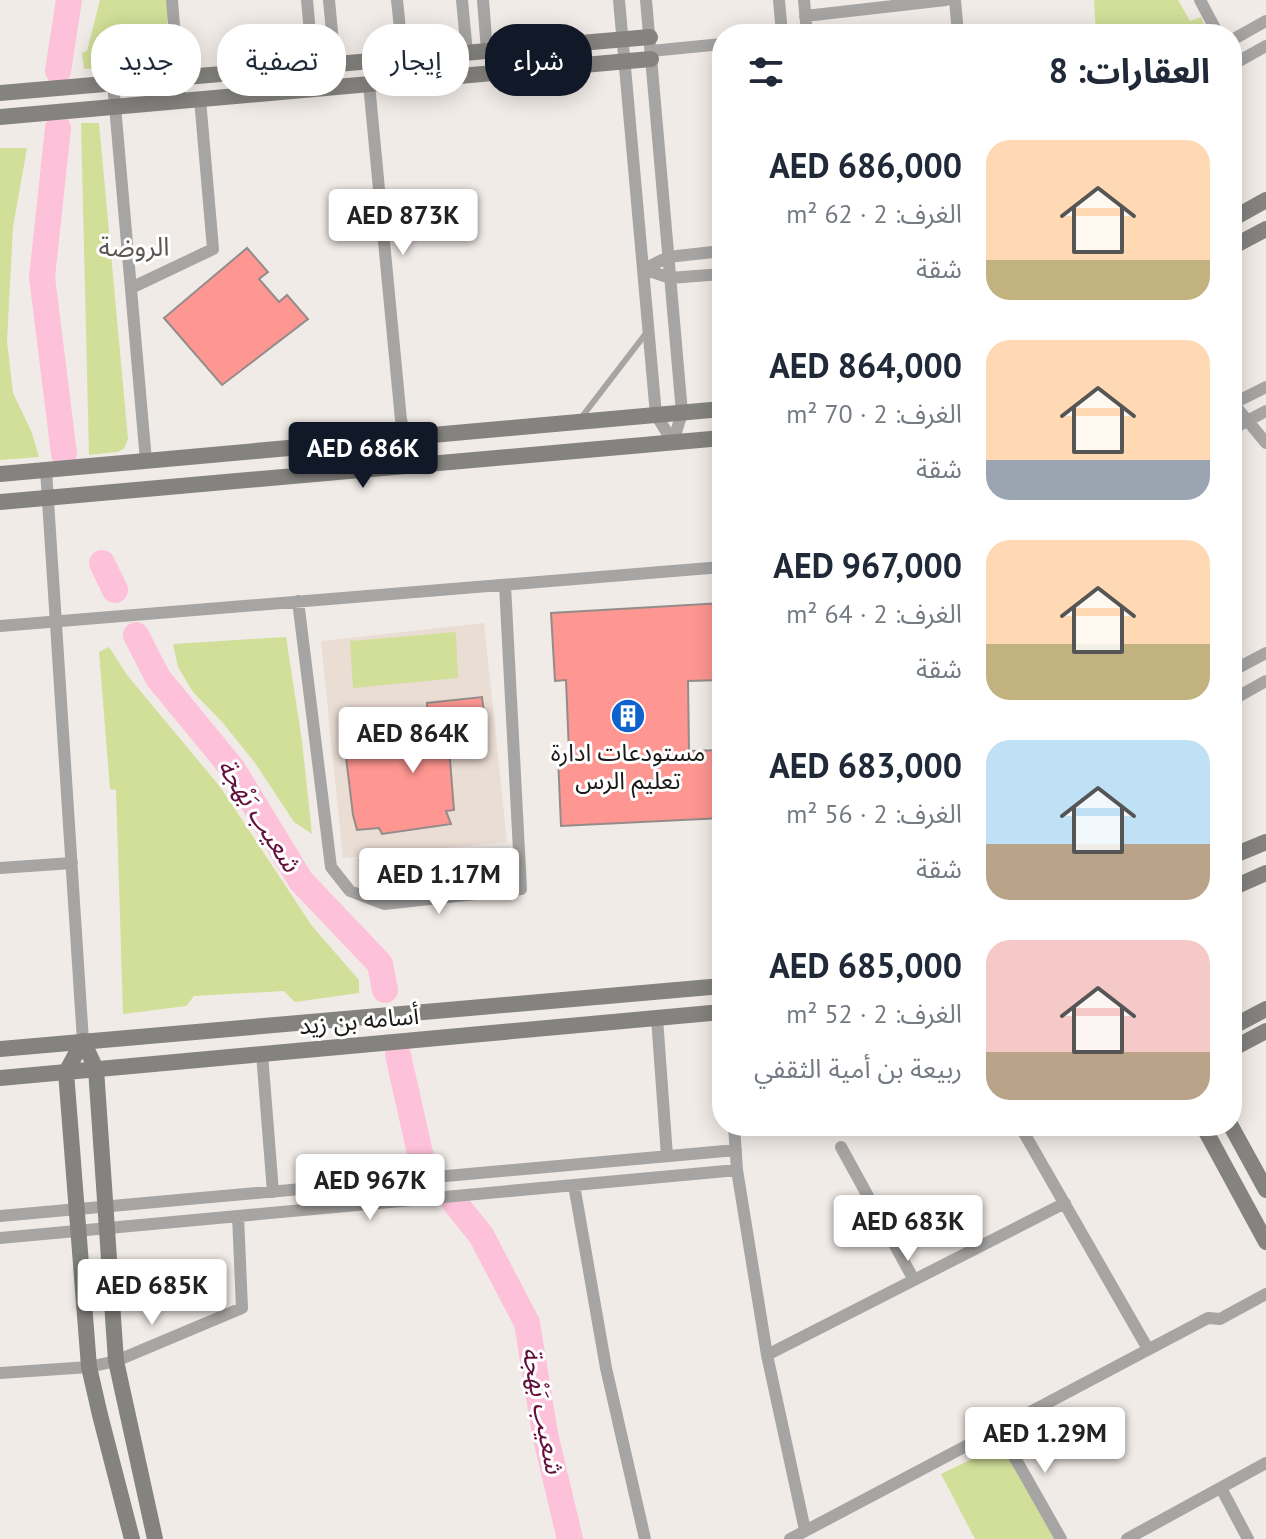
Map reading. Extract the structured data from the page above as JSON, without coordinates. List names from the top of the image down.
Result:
{
  "streets": {
    "street": ["أسامه بن زيد"]
  },
  "districts": ["الروضة"],
  "water": ["شعيب بَهْجة"],
  "places": {
    "building": ["مستودعات ادارة تعليم الرس"]
  },
  "page": {
    "chip": [
      "شراء",
      "إيجار",
      "تصفية",
      "جديد"
    ],
    "heading": "العقارات: 8",
    "list": [
      {
        "name": "AED 686,000",
        "note": "الغرف: 2 · 62 m² · شقة"
      },
      {
        "name": "AED 864,000",
        "note": "الغرف: 2 · 70 m² · شقة"
      },
      {
        "name": "AED 967,000",
        "note": "الغرف: 2 · 64 m² · شقة"
      },
      {
        "name": "AED 683,000",
        "note": "الغرف: 2 · 56 m² · شقة"
      },
      {
        "name": "AED 685,000",
        "note": "الغرف: 2 · 52 m² · ربيعة بن أمية الثقفي"
      }
    ],
    "price": [
      "AED 873K",
      "AED 686K",
      "AED 864K",
      "AED 1.17M",
      "AED 967K",
      "AED 683K",
      "AED 685K",
      "AED 1.29M"
    ]
  }
}
